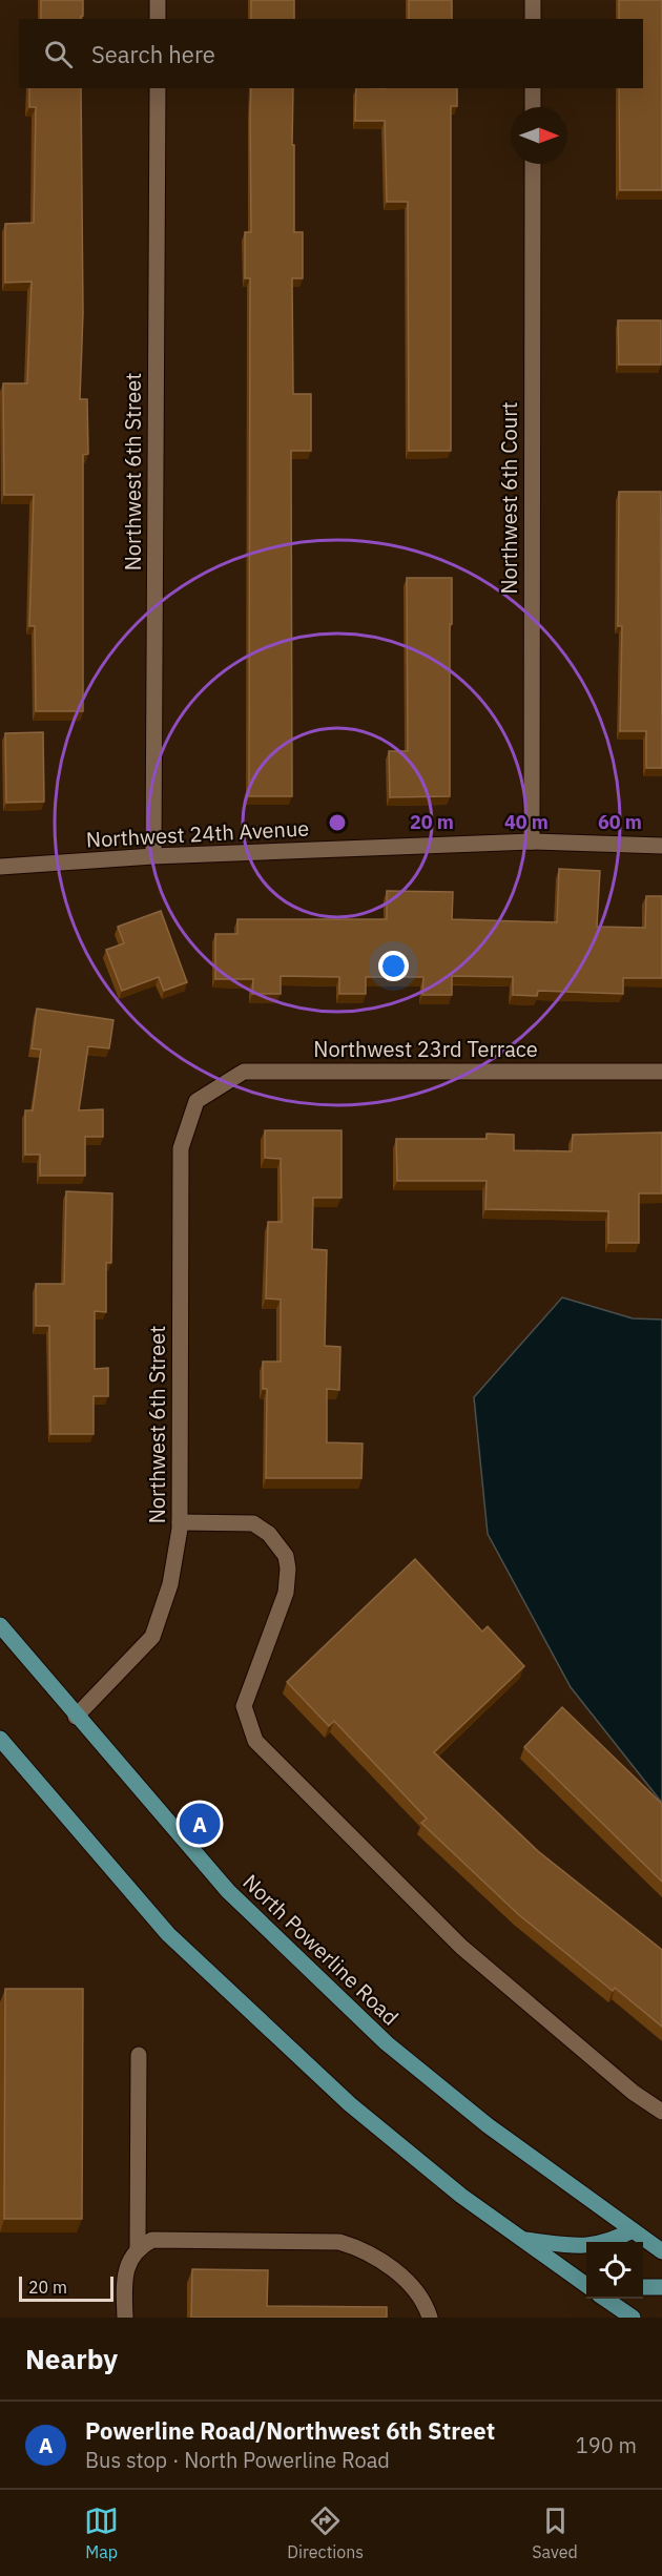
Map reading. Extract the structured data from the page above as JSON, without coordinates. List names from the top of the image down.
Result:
{
  "streets": {
    "main road": ["North Powerline Road"],
    "street": [
      "Northwest 6th Street",
      "Northwest 6th Court",
      "Northwest 24th Avenue",
      "Northwest 23rd Terrace"
    ]
  },
  "crossings": [
    ["Northwest 6th Street", "Northwest 24th Avenue"],
    ["Northwest 6th Street", "Northwest 23rd Terrace"],
    ["Northwest 6th Street", "North Powerline Road"],
    ["Northwest 6th Court", "Northwest 24th Avenue"]
  ],
  "scale_bar": "20 m",
  "north": "right",
  "page": {
    "search": "Search here",
    "pins": "A",
    "scale": "20 m",
    "heading": "Nearby",
    "list": [
      {
        "mark": "A",
        "name": "Powerline Road/Northwest 6th Street",
        "note": "Bus stop · North Powerline Road",
        "value": "190 m"
      }
    ],
    "nav": ["Map", "Directions", "Saved"]
  },
  "rings": ["20 m", "40 m", "60 m"]
}
